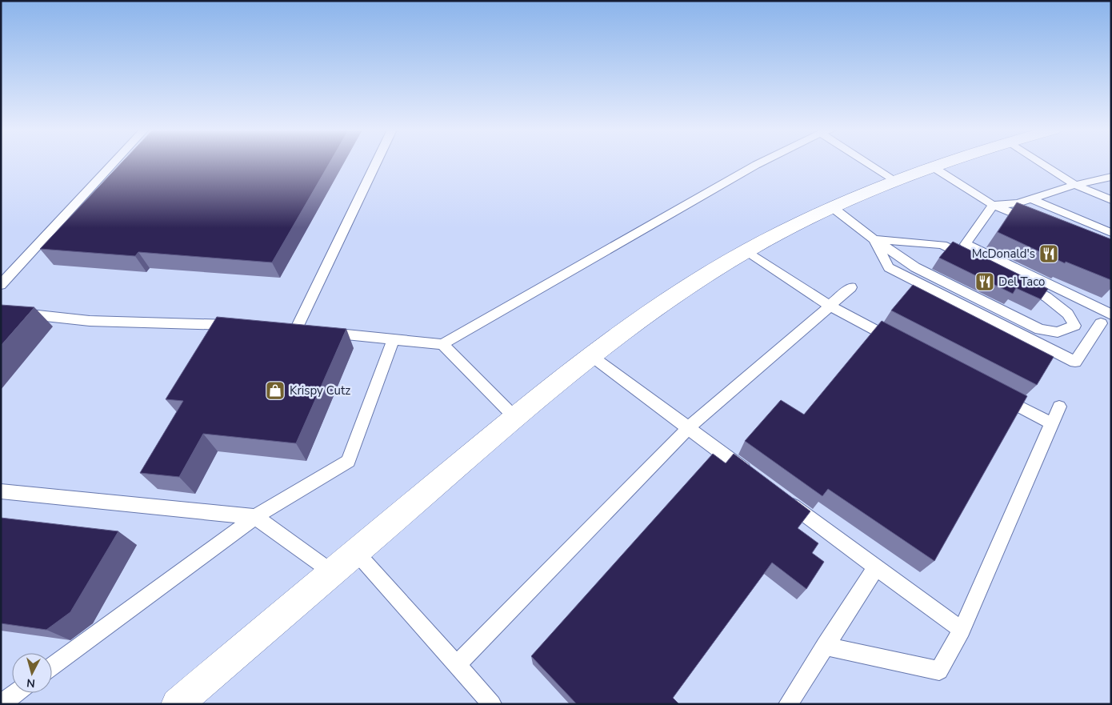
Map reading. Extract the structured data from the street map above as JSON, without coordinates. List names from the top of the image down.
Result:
{
  "places": {
    "restaurant": ["McDonald's", "Del Taco"],
    "shop": ["Krispy Cutz"]
  },
  "north": "bottom"
}
